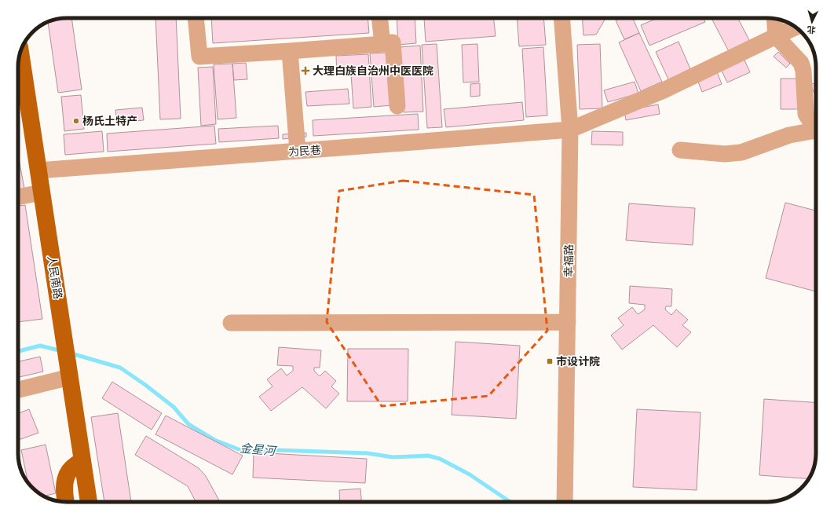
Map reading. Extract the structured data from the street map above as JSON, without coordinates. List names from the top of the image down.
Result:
{
  "streets": {
    "main road": ["人民南路"],
    "street": ["为民巷", "幸福路"]
  },
  "crossings": [
    ["为民巷", "幸福路"],
    ["为民巷", "人民南路"]
  ],
  "water": ["金星河"],
  "places": {
    "health": ["大理白族自治州中医医院"],
    "other": ["杨氏土特产"],
    "transit": ["市设计院"]
  },
  "north": "bottom"
}
